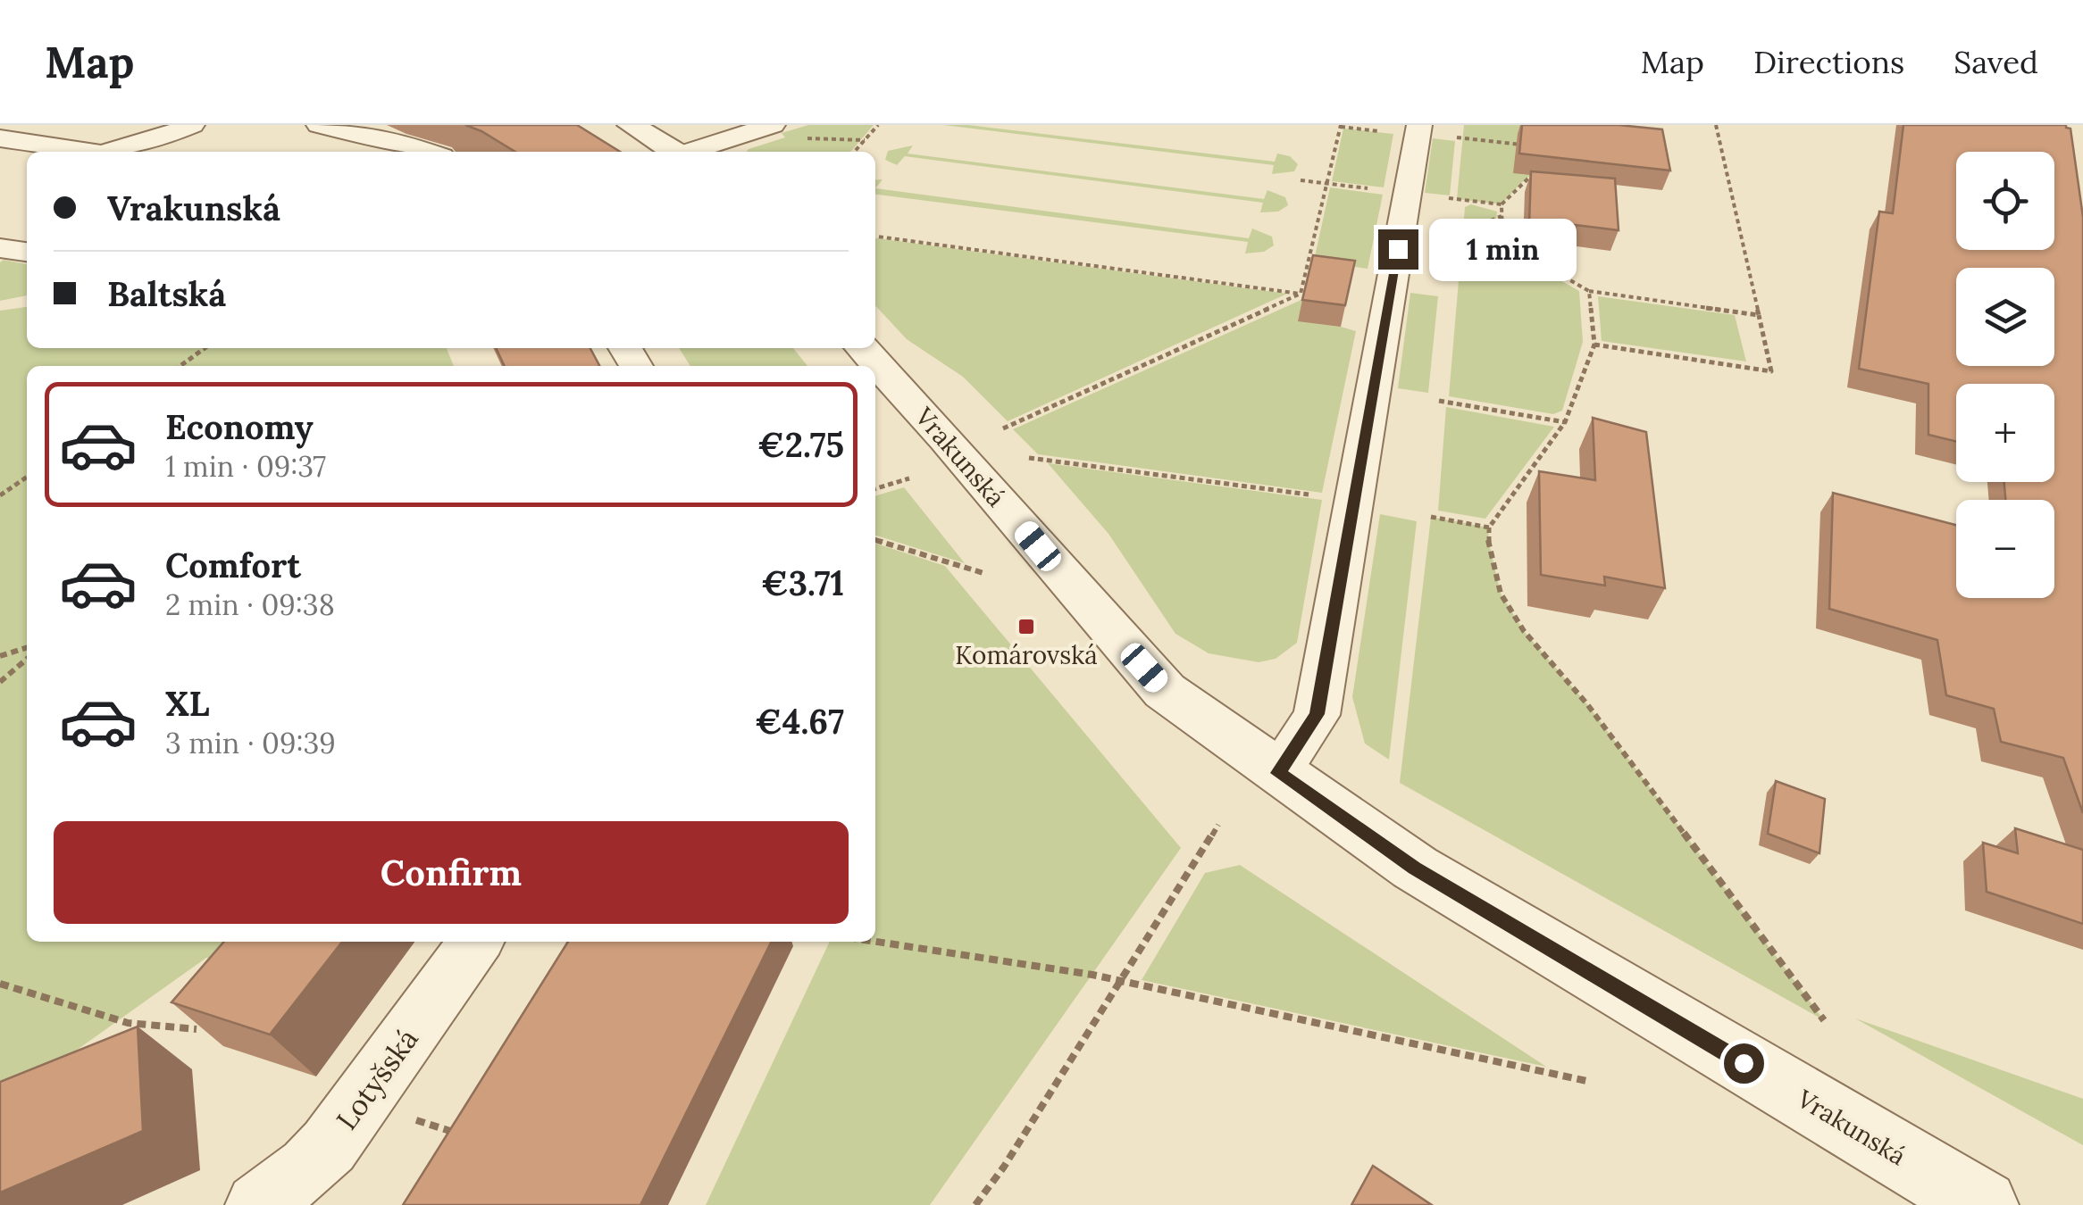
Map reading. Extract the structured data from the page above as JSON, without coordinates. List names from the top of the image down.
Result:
{
  "streets": {
    "street": ["Vrakunská", "Lotyšská"]
  },
  "places": {
    "transit": ["Komárovská"]
  },
  "page": {
    "header": "Map",
    "nav": ["Map", "Directions", "Saved"],
    "map_buttons": ["+", "−"],
    "banner": ["Vrakunská", "Baltská"],
    "bubble": "1 min",
    "list": [
      {
        "name": "Economy",
        "note": "1 min · 09:37",
        "value": "€2.75"
      },
      {
        "name": "Comfort",
        "note": "2 min · 09:38",
        "value": "€3.71"
      },
      {
        "name": "XL",
        "note": "3 min · 09:39",
        "value": "€4.67"
      }
    ],
    "buttons": "Confirm"
  }
}
